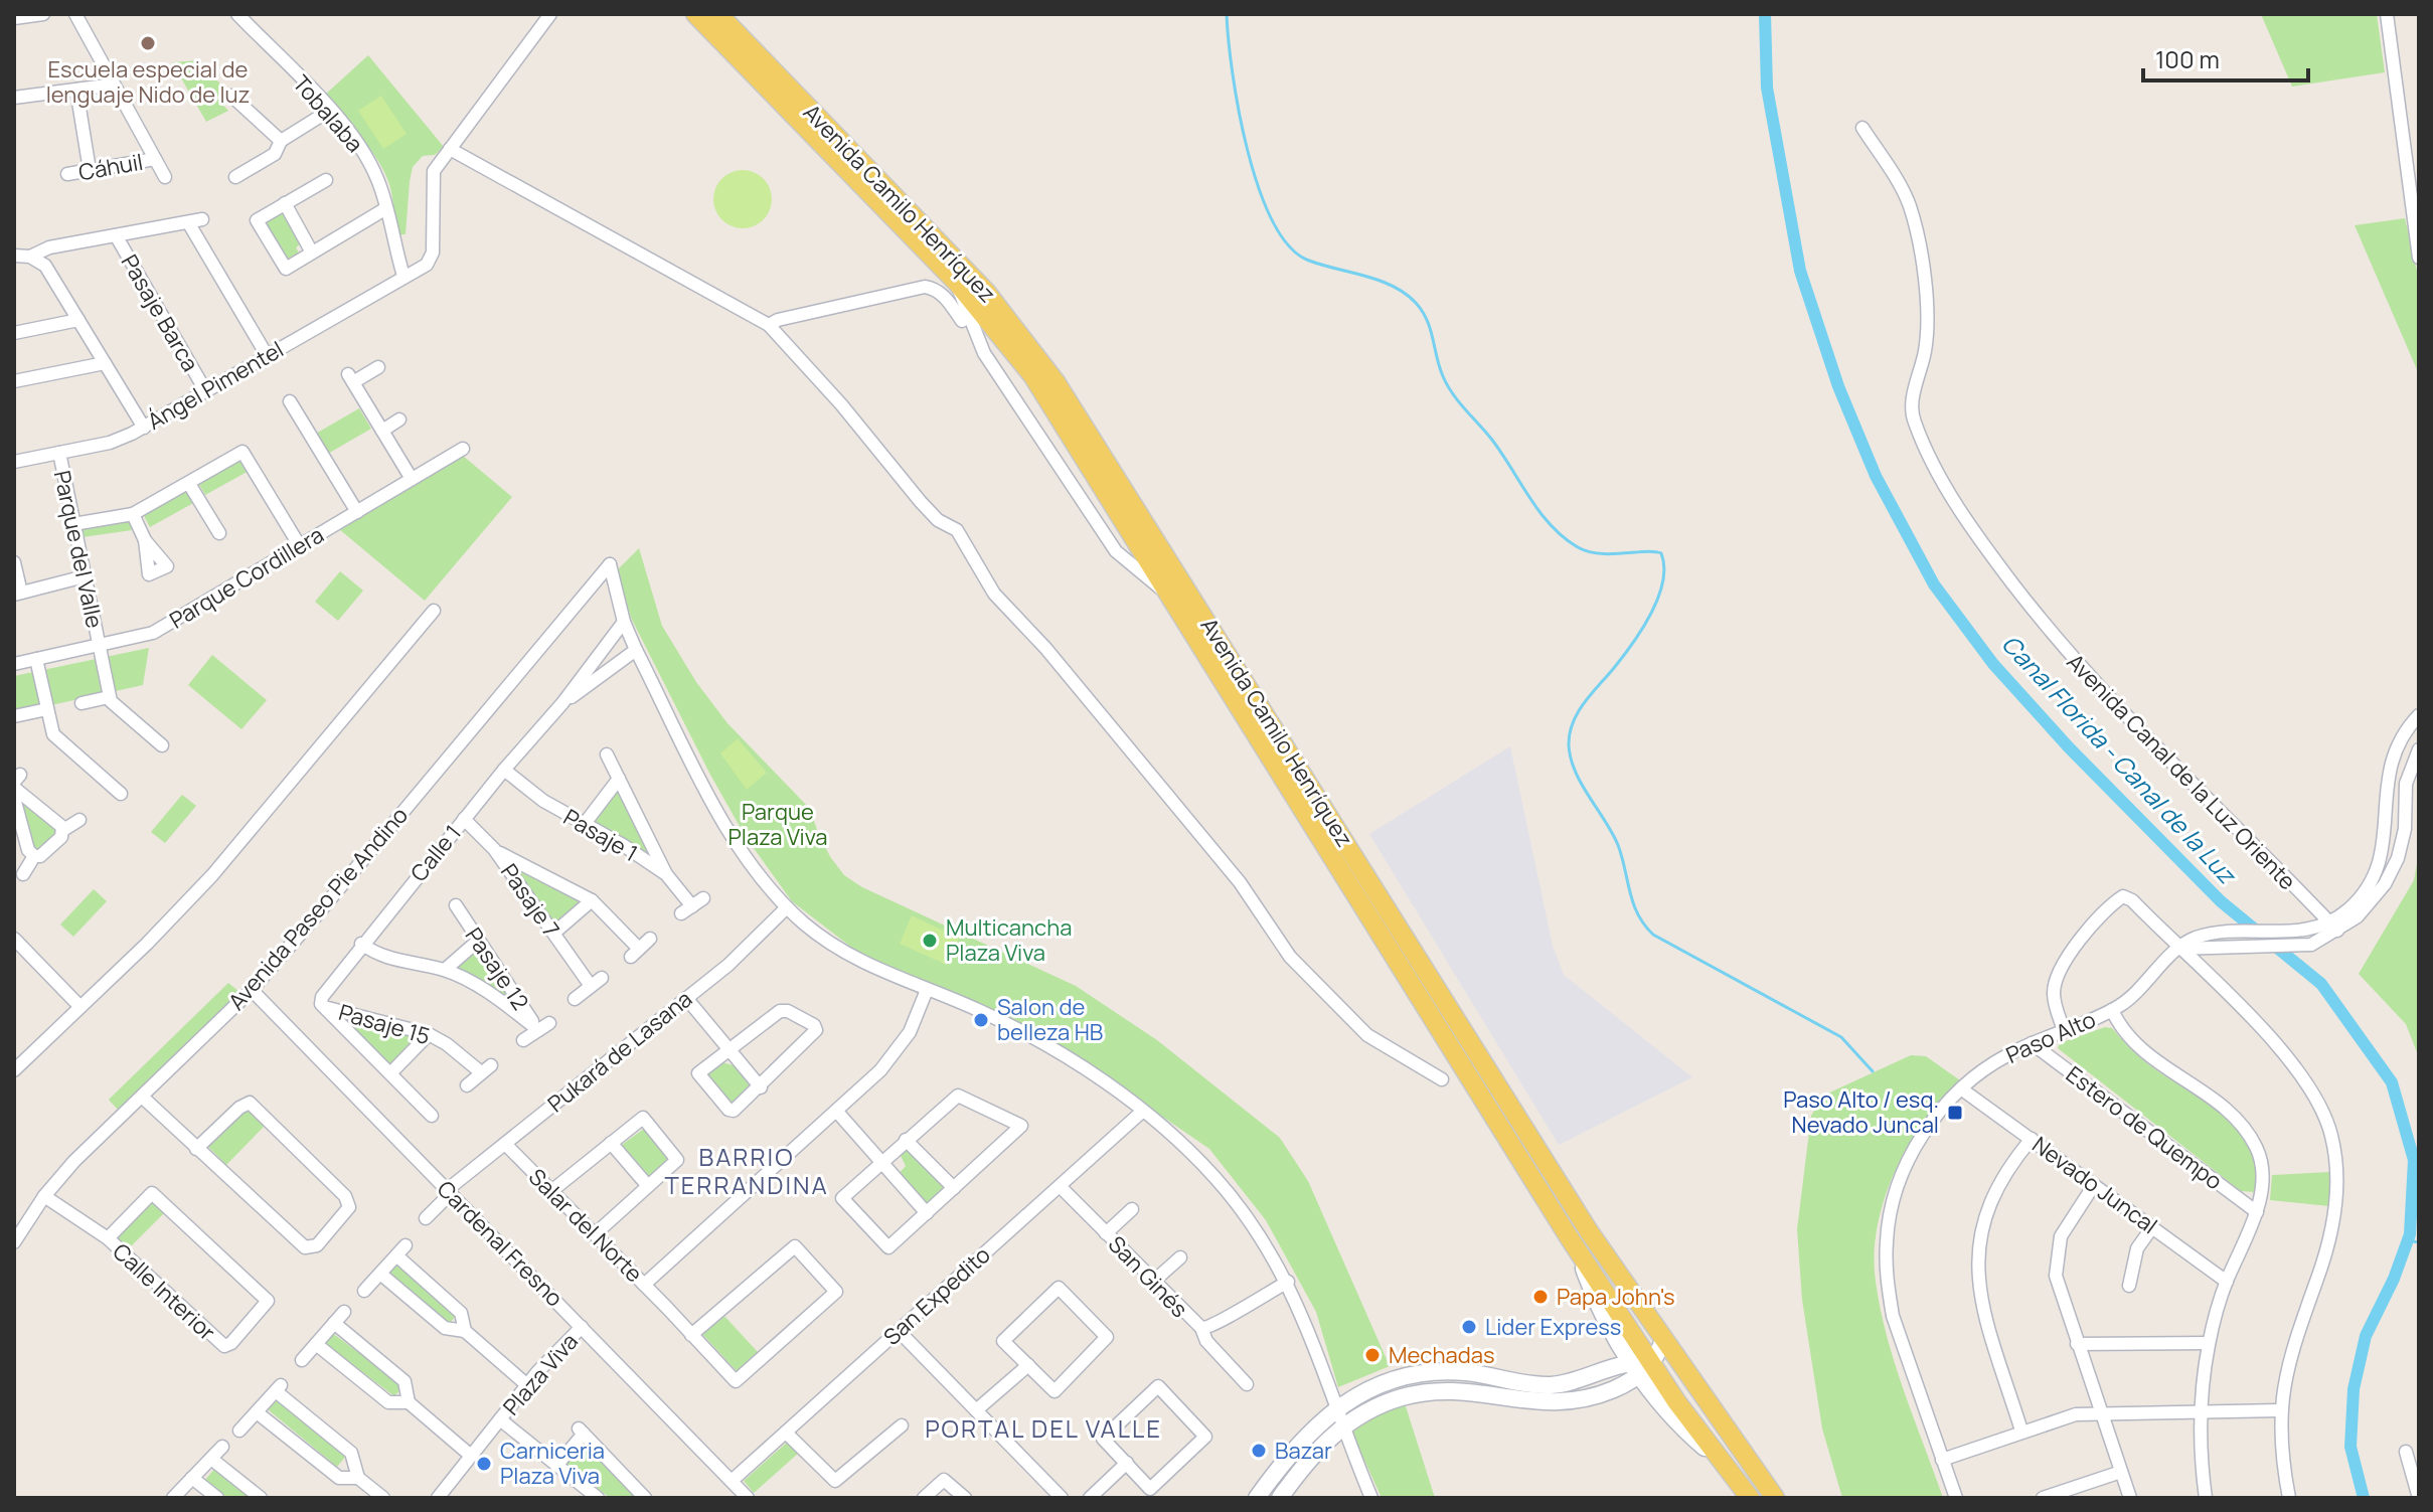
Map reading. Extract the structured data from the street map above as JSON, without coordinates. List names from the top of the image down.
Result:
{
  "streets": {
    "main road": ["Avenida Camilo Henríquez"],
    "street": [
      "Tobalaba",
      "Cáhuil",
      "Pasaje Barca",
      "Ángel Pimentel",
      "Parque del Valle",
      "Parque Cordillera",
      "Avenida Canal de la Luz Oriente",
      "Pasaje 1",
      "Calle 1",
      "Pasaje 7",
      "Avenida Paseo Pie Andino",
      "Pasaje 12",
      "Pasaje 15",
      "Paso Alto",
      "Pukará de Lasana",
      "Estero de Quempo",
      "Nevado Juncal",
      "Salar del Norte",
      "Cardenal Fresno",
      "San Ginés",
      "Calle Interior",
      "San Expedito",
      "Plaza Viva"
    ]
  },
  "crossings": [
    ["Tobalaba", "Ángel Pimentel"],
    ["Pasaje Barca", "Ángel Pimentel"],
    ["Ángel Pimentel", "Parque del Valle"],
    ["Parque del Valle", "Parque Cordillera"],
    ["Pasaje 1", "Calle 1"],
    ["Calle 1", "Pasaje 7"],
    ["Calle 1", "Avenida Paseo Pie Andino"],
    ["Calle 1", "Pasaje 15"],
    ["Avenida Paseo Pie Andino", "Cardenal Fresno"],
    ["Avenida Paseo Pie Andino", "Calle Interior"],
    ["Paso Alto", "Estero de Quempo"],
    ["Paso Alto", "Nevado Juncal"],
    ["Pukará de Lasana", "Salar del Norte"],
    ["Pukará de Lasana", "Cardenal Fresno"],
    ["Cardenal Fresno", "San Expedito"],
    ["Cardenal Fresno", "Plaza Viva"],
    ["San Ginés", "San Expedito"]
  ],
  "districts": ["BARRIO TERRANDINA", "PORTAL DEL VALLE"],
  "water": ["Canal Florida - Canal de la Luz"],
  "parks": ["Parque Plaza Viva"],
  "places": {
    "other": [
      "Escuela especial de lenguaje Nido de luz",
      "Multicancha Plaza Viva",
      "Salon de belleza HB",
      "Papa John's",
      "Lider Express",
      "Mechadas",
      "Bazar",
      "Carniceria Plaza Viva"
    ],
    "transit": ["Paso Alto / esq. Nevado Juncal"]
  },
  "scale_bar": "100 m"
}
